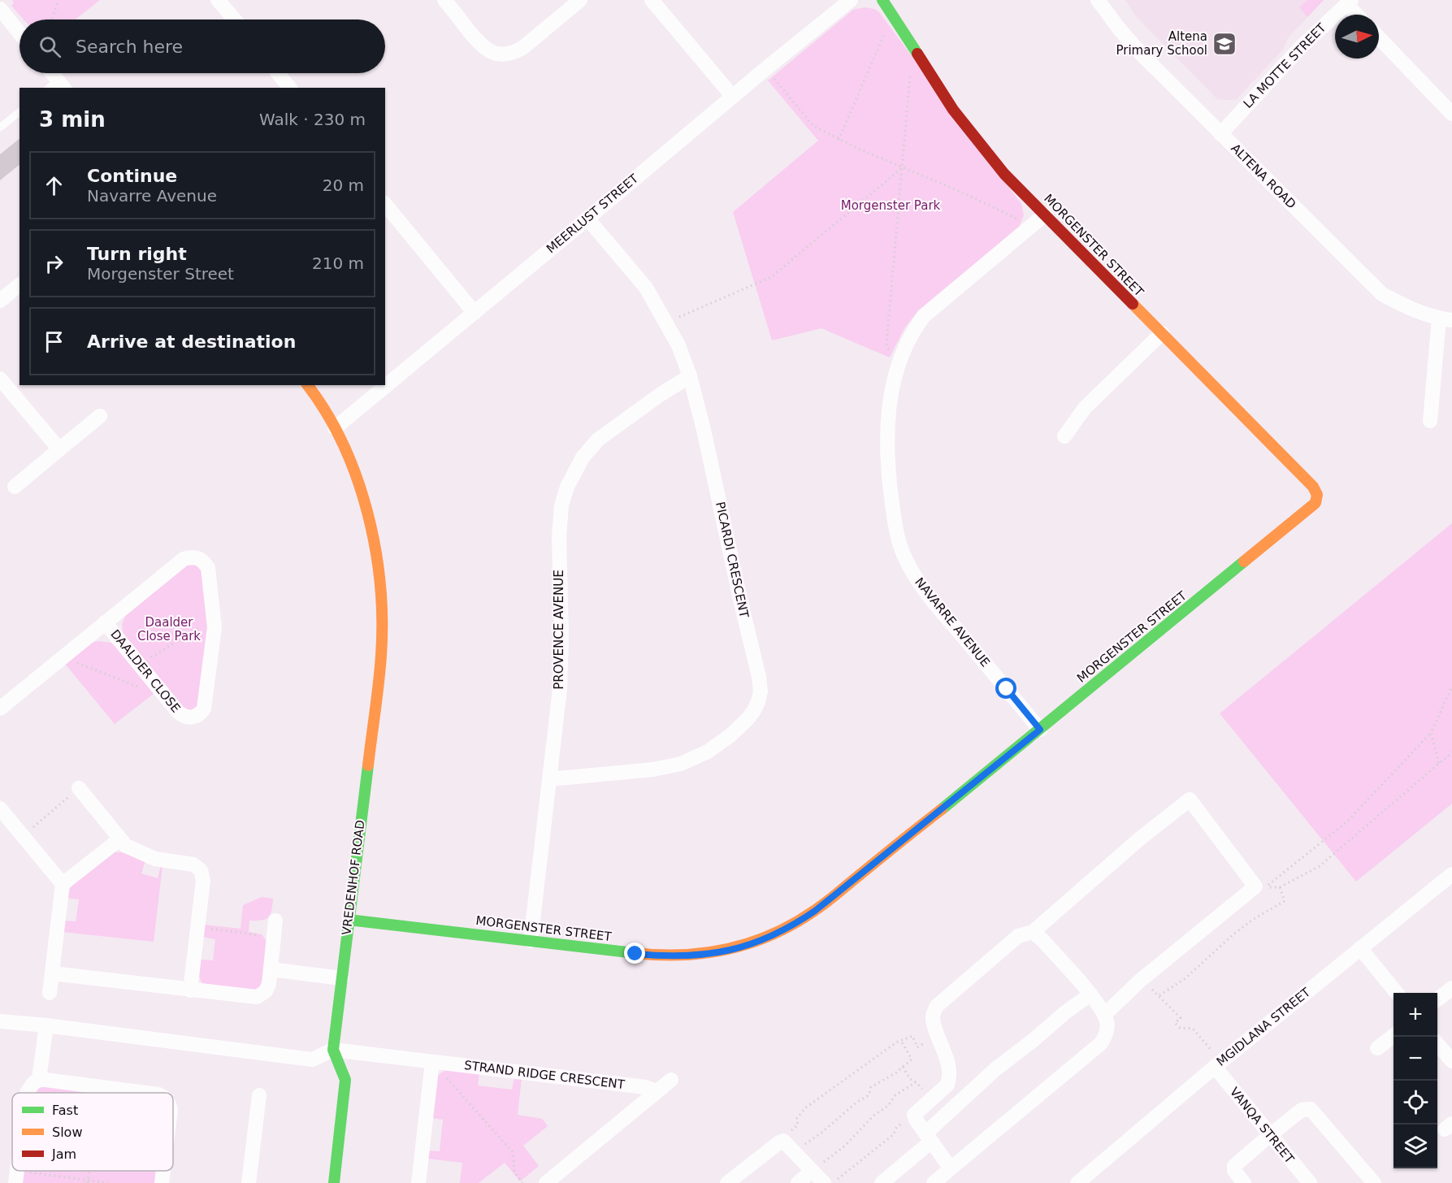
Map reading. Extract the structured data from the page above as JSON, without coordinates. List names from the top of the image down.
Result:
{
  "streets": {
    "street": [
      "LA MOTTE STREET",
      "ALTENA ROAD",
      "MEERLUST STREET",
      "MORGENSTER STREET",
      "PICARDI CRESCENT",
      "NAVARRE AVENUE",
      "PROVENCE AVENUE",
      "DAALDER CLOSE",
      "VREDENHOF ROAD",
      "MGIDLANA STREET",
      "STRAND RIDGE CRESCENT",
      "VANQA STREET"
    ]
  },
  "crossings": [
    ["LA MOTTE STREET", "ALTENA ROAD"],
    ["MEERLUST STREET", "PICARDI CRESCENT"],
    ["MEERLUST STREET", "VREDENHOF ROAD"],
    ["MORGENSTER STREET", "NAVARRE AVENUE"],
    ["MORGENSTER STREET", "PROVENCE AVENUE"],
    ["MORGENSTER STREET", "VREDENHOF ROAD"],
    ["PICARDI CRESCENT", "PROVENCE AVENUE"],
    ["VREDENHOF ROAD", "STRAND RIDGE CRESCENT"],
    ["MGIDLANA STREET", "VANQA STREET"]
  ],
  "parks": ["Morgenster Park", "Daalder Close Park"],
  "places": {
    "school or university": ["Altena Primary School"]
  },
  "legend": ["Fast", "Slow", "Jam"],
  "north": "right",
  "page": {
    "search": "Search here",
    "heading": ["3 min", "Walk · 230 m"],
    "list": [
      ["Continue", "Navarre Avenue", "20 m"],
      ["Turn right", "Morgenster Street", "210 m"],
      "Arrive at destination"
    ],
    "map_buttons": ["+", "−"]
  }
}
